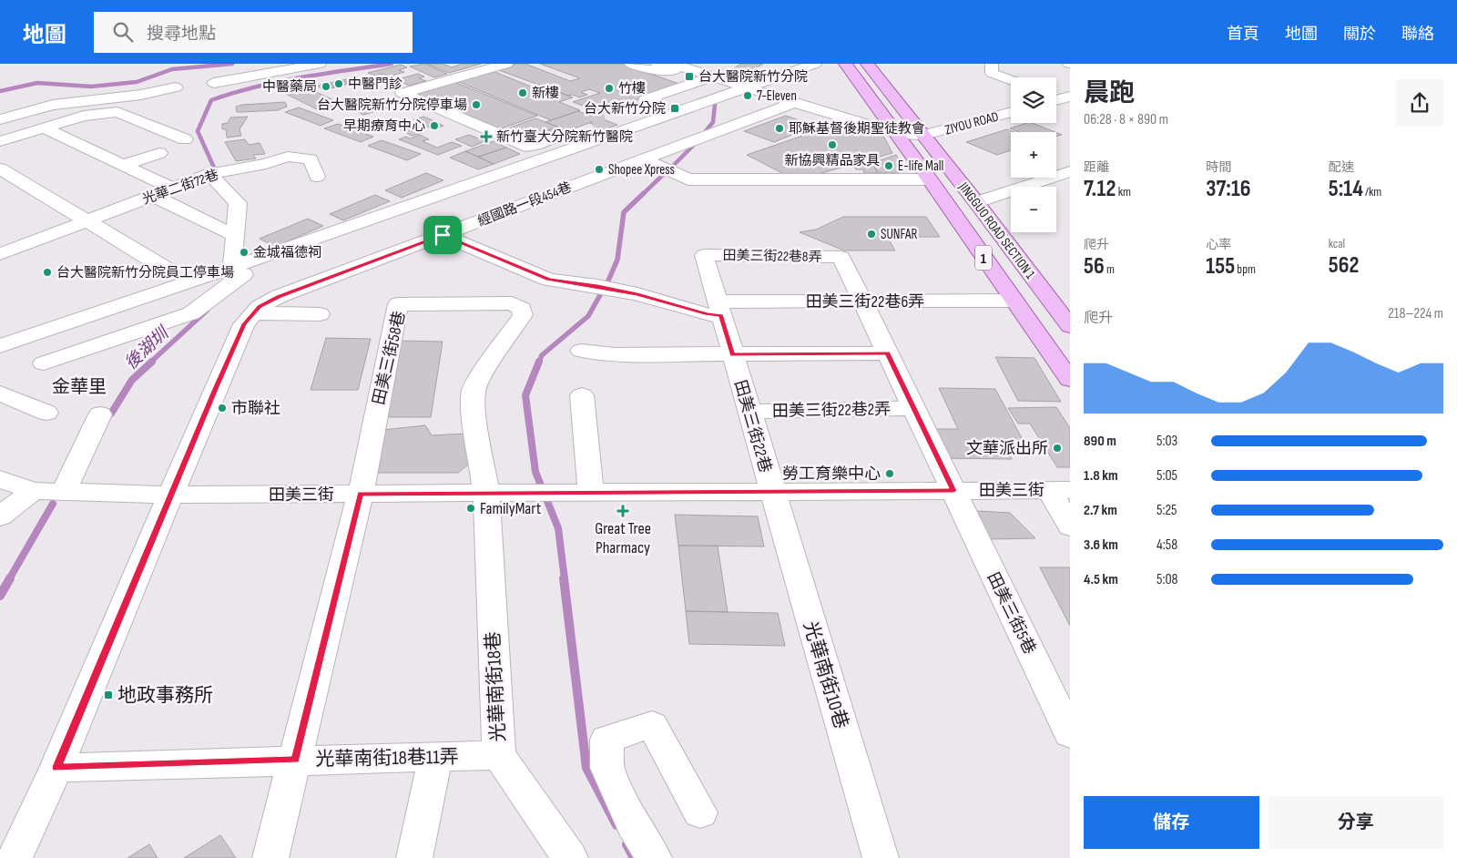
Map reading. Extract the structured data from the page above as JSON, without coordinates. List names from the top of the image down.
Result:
{
  "streets": {
    "main road": ["JINGGUO ROAD SECTION 1", "1"],
    "street": [
      "ZIYOU ROAD",
      "光華二街72巷",
      "經國路一段454巷",
      "田美三街22巷8弄",
      "田美三街22巷6弄",
      "田美三街58巷",
      "田美三街22巷2弄",
      "田美三街22巷",
      "田美三街",
      "田美三街5巷",
      "光華南街10巷",
      "光華南街18巷",
      "光華南街18巷11弄"
    ]
  },
  "crossings": [
    ["ZIYOU ROAD", "經國路一段454巷"],
    ["ZIYOU ROAD", "JINGGUO ROAD SECTION 1"],
    ["ZIYOU ROAD", "1"],
    ["經國路一段454巷", "田美三街22巷6弄"],
    ["JINGGUO ROAD SECTION 1", "1"],
    ["JINGGUO ROAD SECTION 1", "田美三街22巷6弄"],
    ["田美三街22巷8弄", "田美三街22巷"],
    ["田美三街22巷8弄", "田美三街5巷"],
    ["田美三街22巷6弄", "田美三街22巷"],
    ["田美三街22巷6弄", "田美三街5巷"],
    ["田美三街58巷", "田美三街"],
    ["田美三街58巷", "光華南街18巷"],
    ["田美三街22巷2弄", "田美三街22巷"],
    ["田美三街22巷2弄", "田美三街5巷"],
    ["田美三街22巷", "田美三街"],
    ["田美三街22巷", "光華南街10巷"],
    ["田美三街", "田美三街5巷"],
    ["田美三街", "光華南街10巷"],
    ["田美三街", "光華南街18巷"],
    ["光華南街18巷", "光華南街18巷11弄"]
  ],
  "districts": ["金華里"],
  "water": ["後湖圳"],
  "places": {
    "transit": ["台大醫院新竹分院", "台大新竹分院", "地政事務所"],
    "other": [
      "中醫門診",
      "中醫藥局",
      "竹樓",
      "新樓",
      "7-Eleven",
      "台大醫院新竹分院停車場",
      "早期療育中心",
      "耶穌基督後期聖徒教會",
      "新協興精品家具",
      "E-life Mall",
      "Shopee Xpress",
      "SUNFAR",
      "金城福德祠",
      "台大醫院新竹分院員工停車場",
      "市聯社",
      "文華派出所",
      "勞工育樂中心",
      "FamilyMart"
    ],
    "health": ["新竹臺大分院新竹醫院", "Great Tree Pharmacy"]
  },
  "page": {
    "header": "地圖",
    "search": "搜尋地點",
    "nav": [
      "首頁",
      "地圖",
      "關於",
      "聯絡"
    ],
    "heading": ["晨跑", "06:28 · 8 × 890 m"],
    "map_buttons": ["+", "−"],
    "stats": [
      ["距離", "7.12 km"],
      ["時間", "37:16"],
      ["配速", "5:14 /km"],
      ["爬升", "56 m"],
      ["心率", "155 bpm"],
      ["kcal", "562"]
    ],
    "chart": ["爬升", "218–224 m"],
    "list": [
      {
        "name": "890 m",
        "note": "5:03"
      },
      {
        "name": "1.8 km",
        "note": "5:05"
      },
      {
        "name": "2.7 km",
        "note": "5:25"
      },
      {
        "name": "3.6 km",
        "note": "4:58"
      },
      {
        "name": "4.5 km",
        "note": "5:08"
      }
    ],
    "buttons": ["儲存", "分享"]
  }
}
